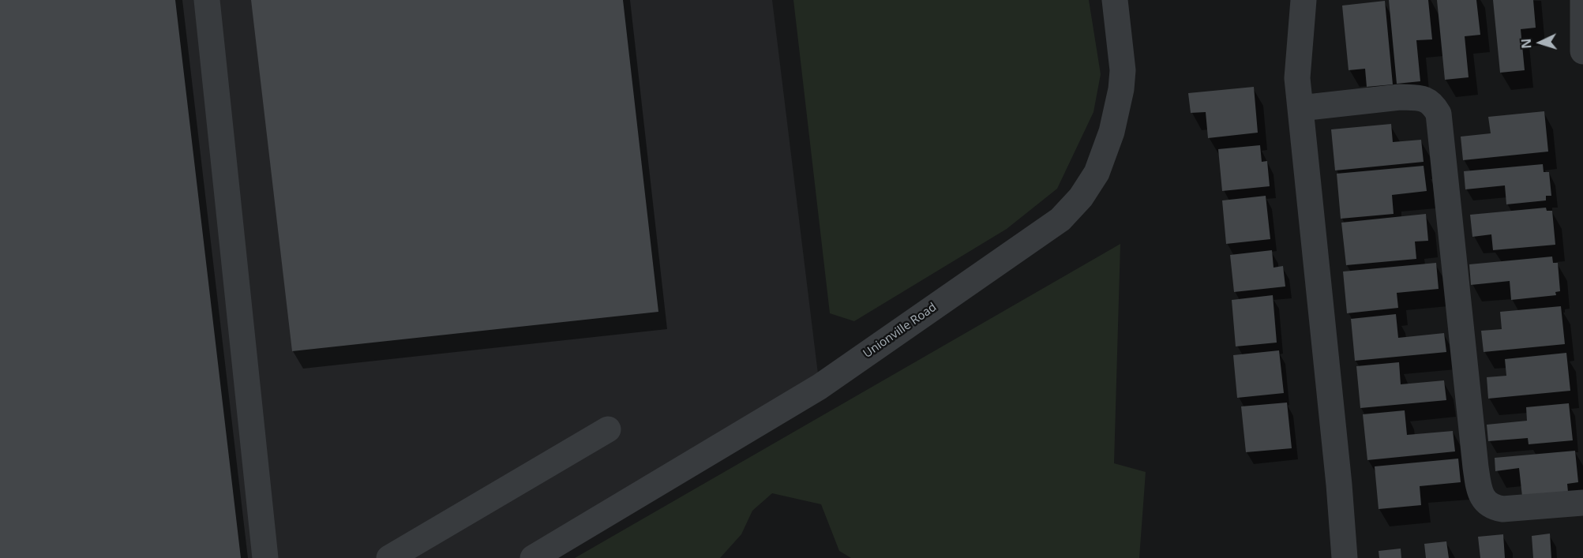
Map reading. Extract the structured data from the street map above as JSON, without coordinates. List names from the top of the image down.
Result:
{
  "streets": {
    "street": ["Unionville Road"]
  },
  "north": "left"
}
